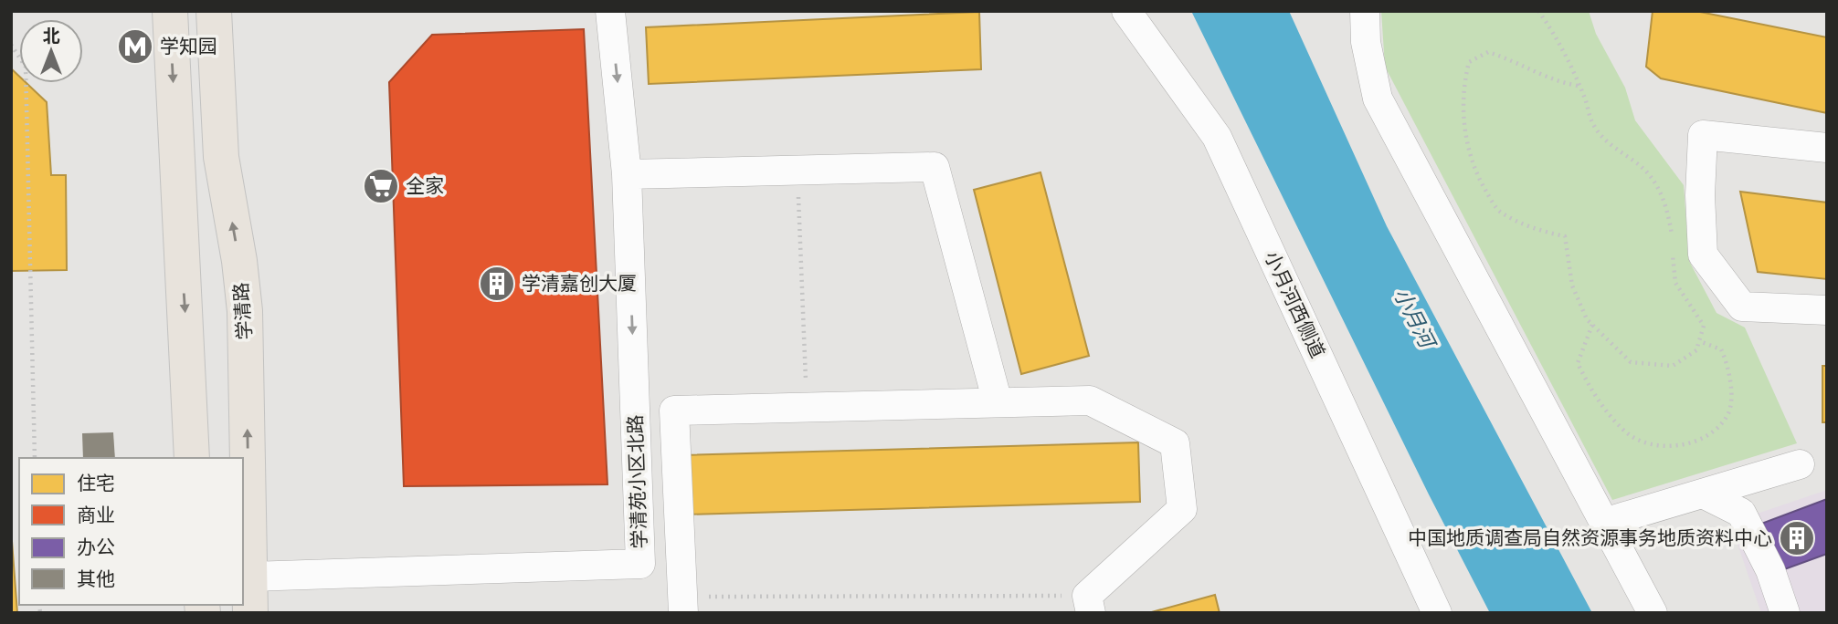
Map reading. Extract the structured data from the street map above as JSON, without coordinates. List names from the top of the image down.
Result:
{
  "streets": {
    "main road": ["学清路"],
    "street": ["小月河西侧道", "学清苑小区北路"]
  },
  "crossings": [
    ["学清路", "学清苑小区北路"]
  ],
  "water": ["小月河"],
  "places": {
    "metro station": ["学知园"],
    "supermarket": ["全家"],
    "building": ["学清嘉创大厦", "中国地质调查局自然资源事务地质资料中心"]
  },
  "legend": [
    "住宅",
    "商业",
    "办公",
    "其他"
  ],
  "north": "top"
}
